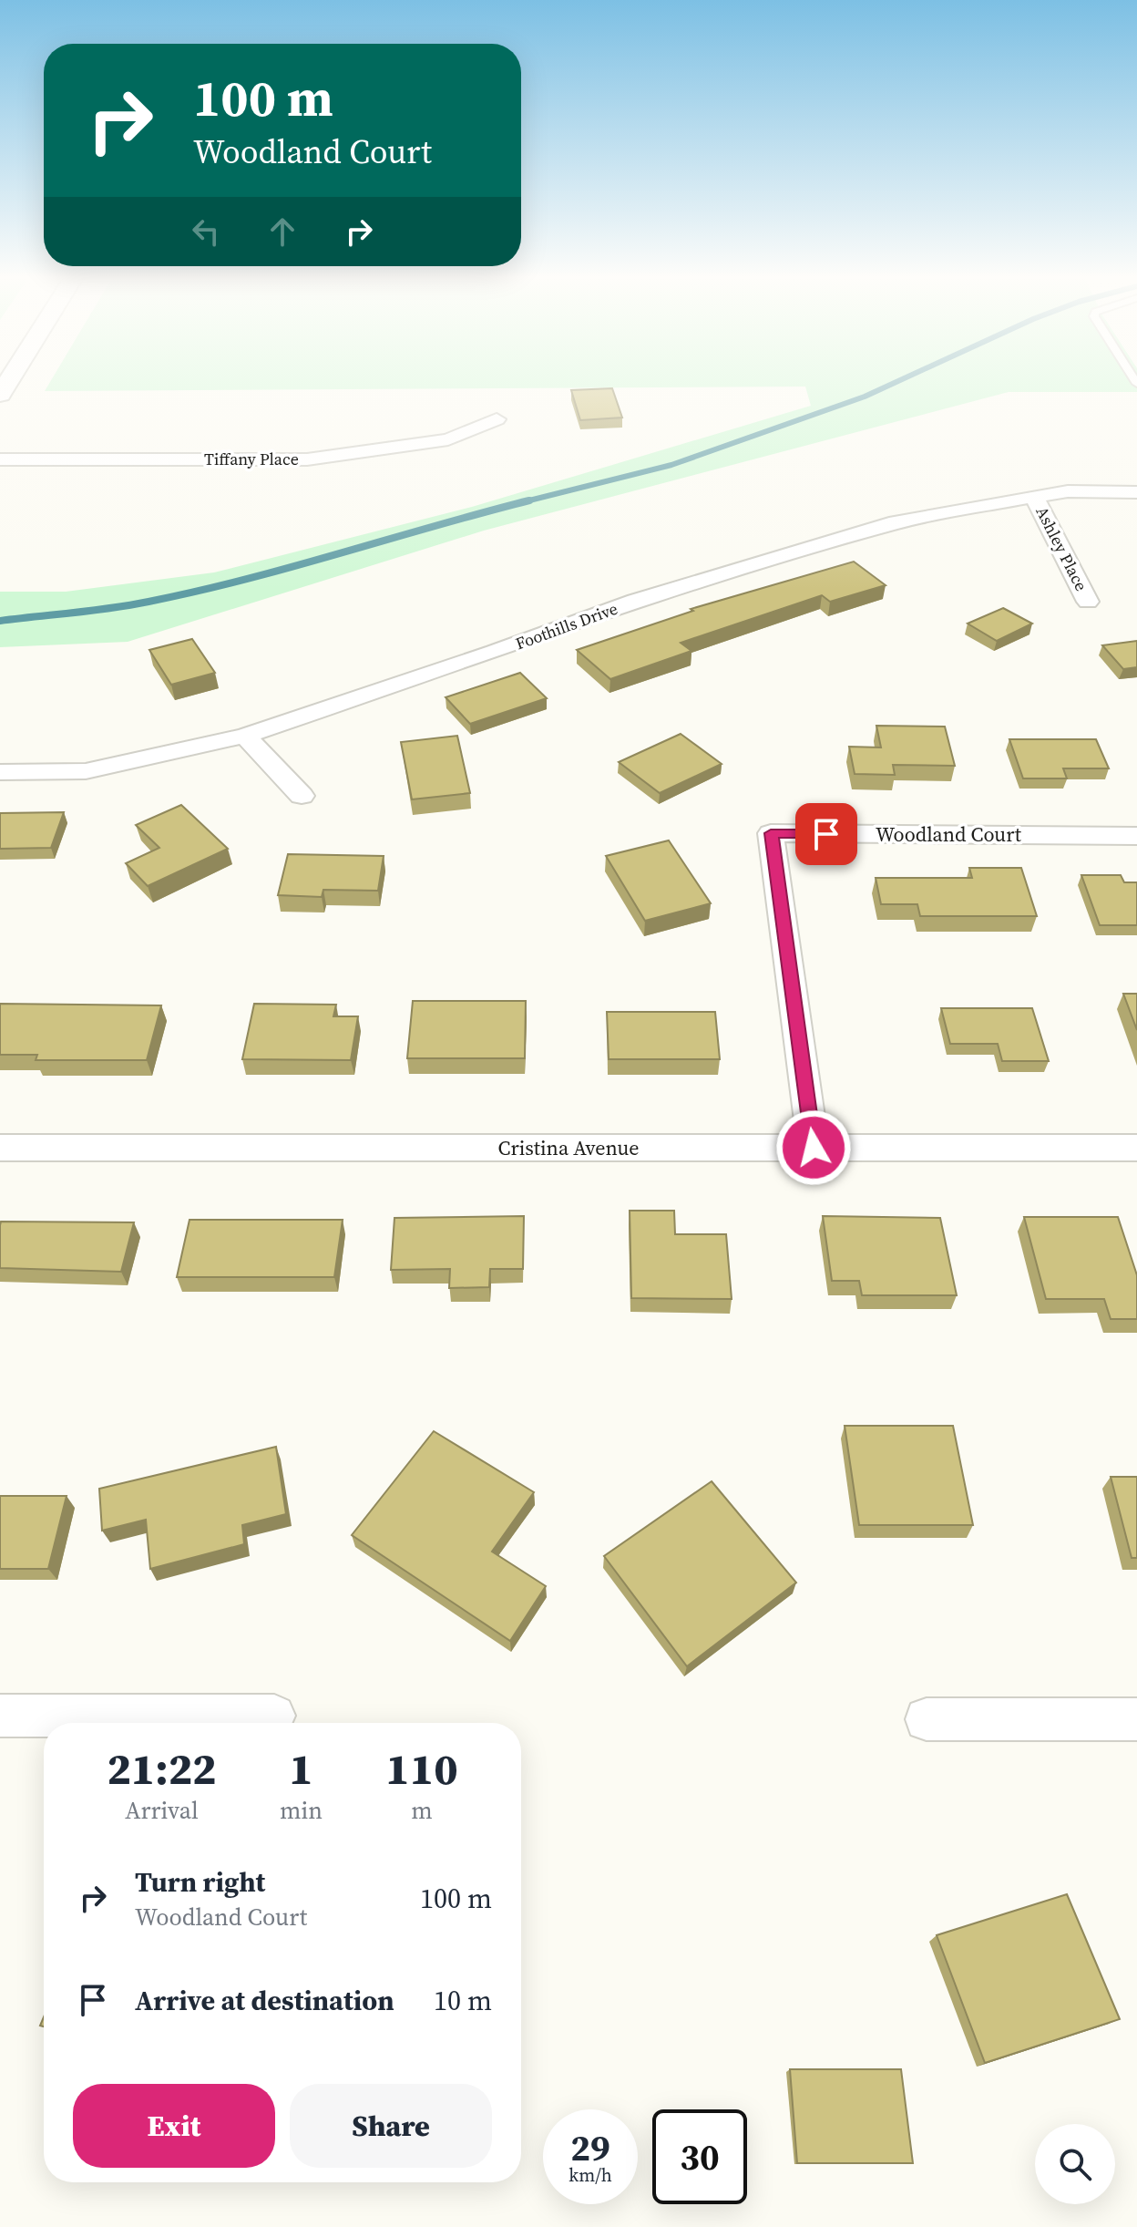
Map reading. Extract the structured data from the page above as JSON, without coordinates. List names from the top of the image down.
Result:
{
  "streets": {
    "street": [
      "Tiffany Place",
      "Ashley Place",
      "Foothills Drive",
      "Woodland Court",
      "Cristina Avenue"
    ]
  },
  "crossings": [
    ["Ashley Place", "Foothills Drive"],
    ["Woodland Court", "Cristina Avenue"]
  ],
  "page": {
    "turn": ["100 m", "Woodland Court"],
    "eta": [
      "21:22",
      "Arrival",
      "1",
      "min",
      "110",
      "m"
    ],
    "list": [
      {
        "name": "Turn right",
        "note": "Woodland Court",
        "value": "100 m"
      },
      {
        "name": "Arrive at destination",
        "value": "10 m"
      }
    ],
    "buttons": ["Exit", "Share"],
    "speed": "29 km/h",
    "limit": "30"
  }
}
